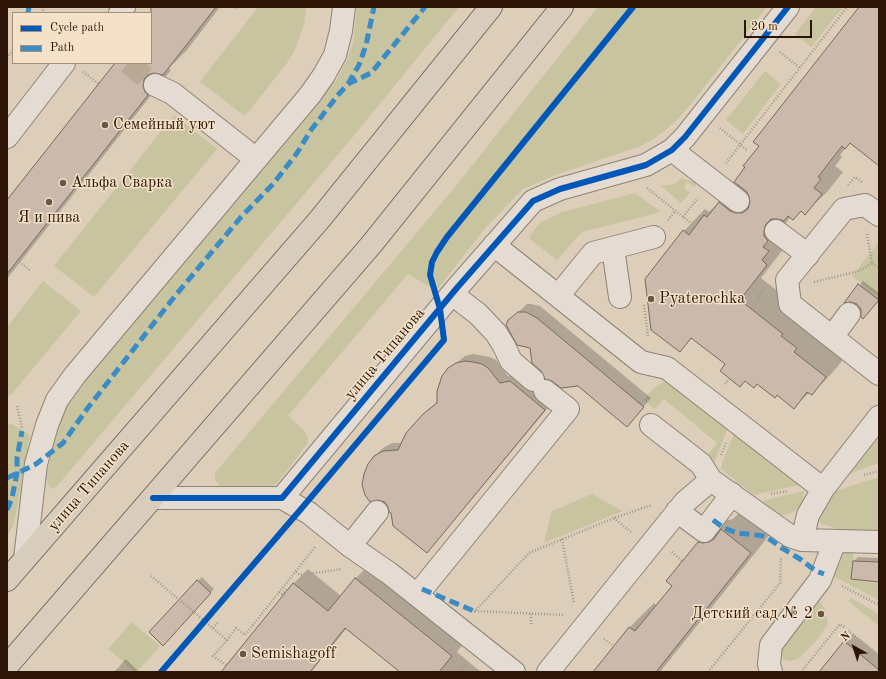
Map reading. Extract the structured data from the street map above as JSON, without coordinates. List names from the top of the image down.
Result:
{
  "streets": {
    "main road": ["улица Типанова"]
  },
  "places": [
    "Семейный уют",
    "Альфа Сварка",
    "Я и пива",
    "Pyaterochka",
    "Детский сад № 2",
    "Semishagoff"
  ],
  "legend": ["Cycle path", "Path"],
  "scale_bar": "20 m",
  "north": "top left"
}
